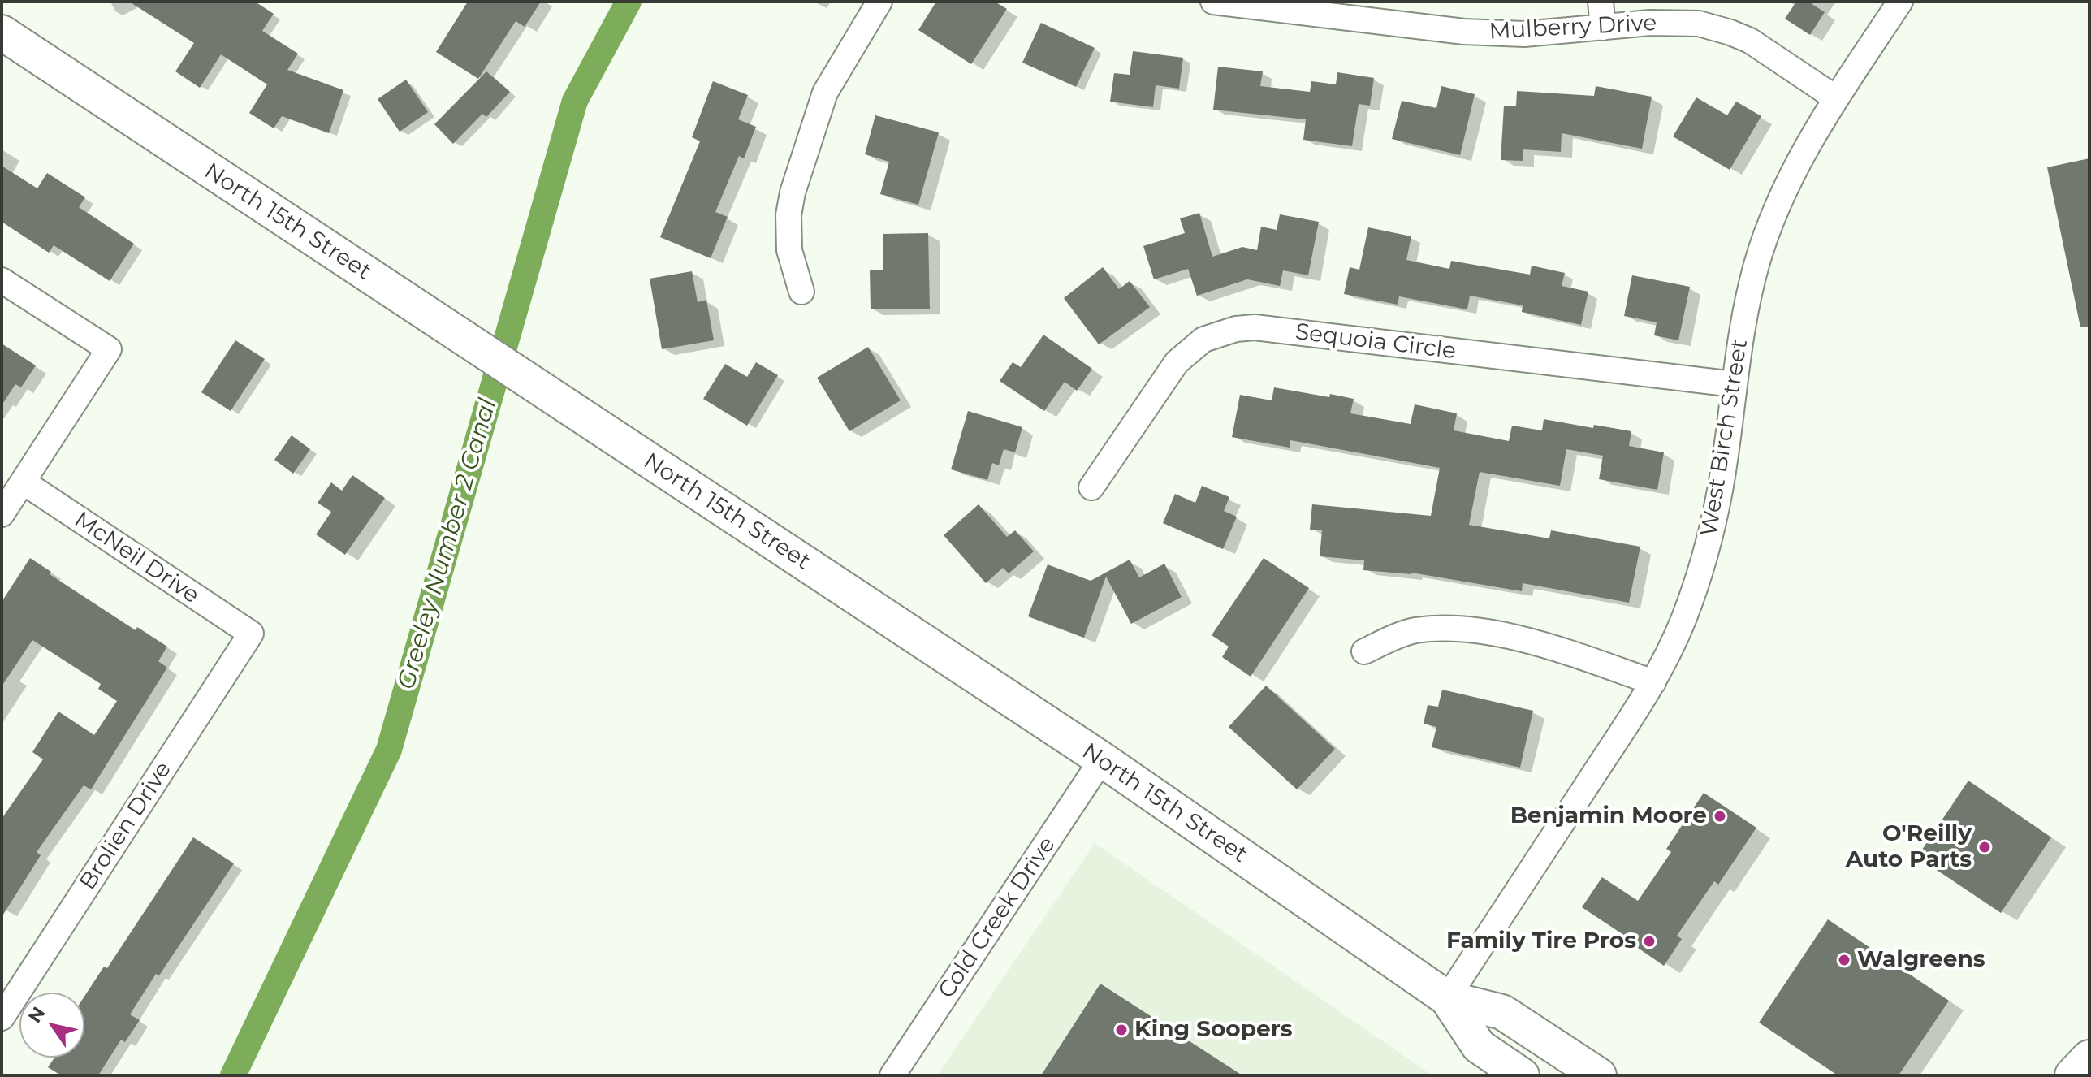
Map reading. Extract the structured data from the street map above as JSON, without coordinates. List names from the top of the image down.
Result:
{
  "streets": {
    "street": [
      "Mulberry Drive",
      "North 15th Street",
      "Sequoia Circle",
      "West Birch Street",
      "McNeil Drive",
      "Brolien Drive",
      "Cold Creek Drive"
    ]
  },
  "crossings": [
    ["Mulberry Drive", "West Birch Street"],
    ["North 15th Street", "West Birch Street"],
    ["North 15th Street", "Cold Creek Drive"],
    ["Sequoia Circle", "West Birch Street"],
    ["McNeil Drive", "Brolien Drive"]
  ],
  "water": ["Greeley Number 2 Canal"],
  "places": [
    "Benjamin Moore",
    "O'Reilly Auto Parts",
    "Family Tire Pros",
    "Walgreens",
    "King Soopers"
  ],
  "north": "top left"
}
